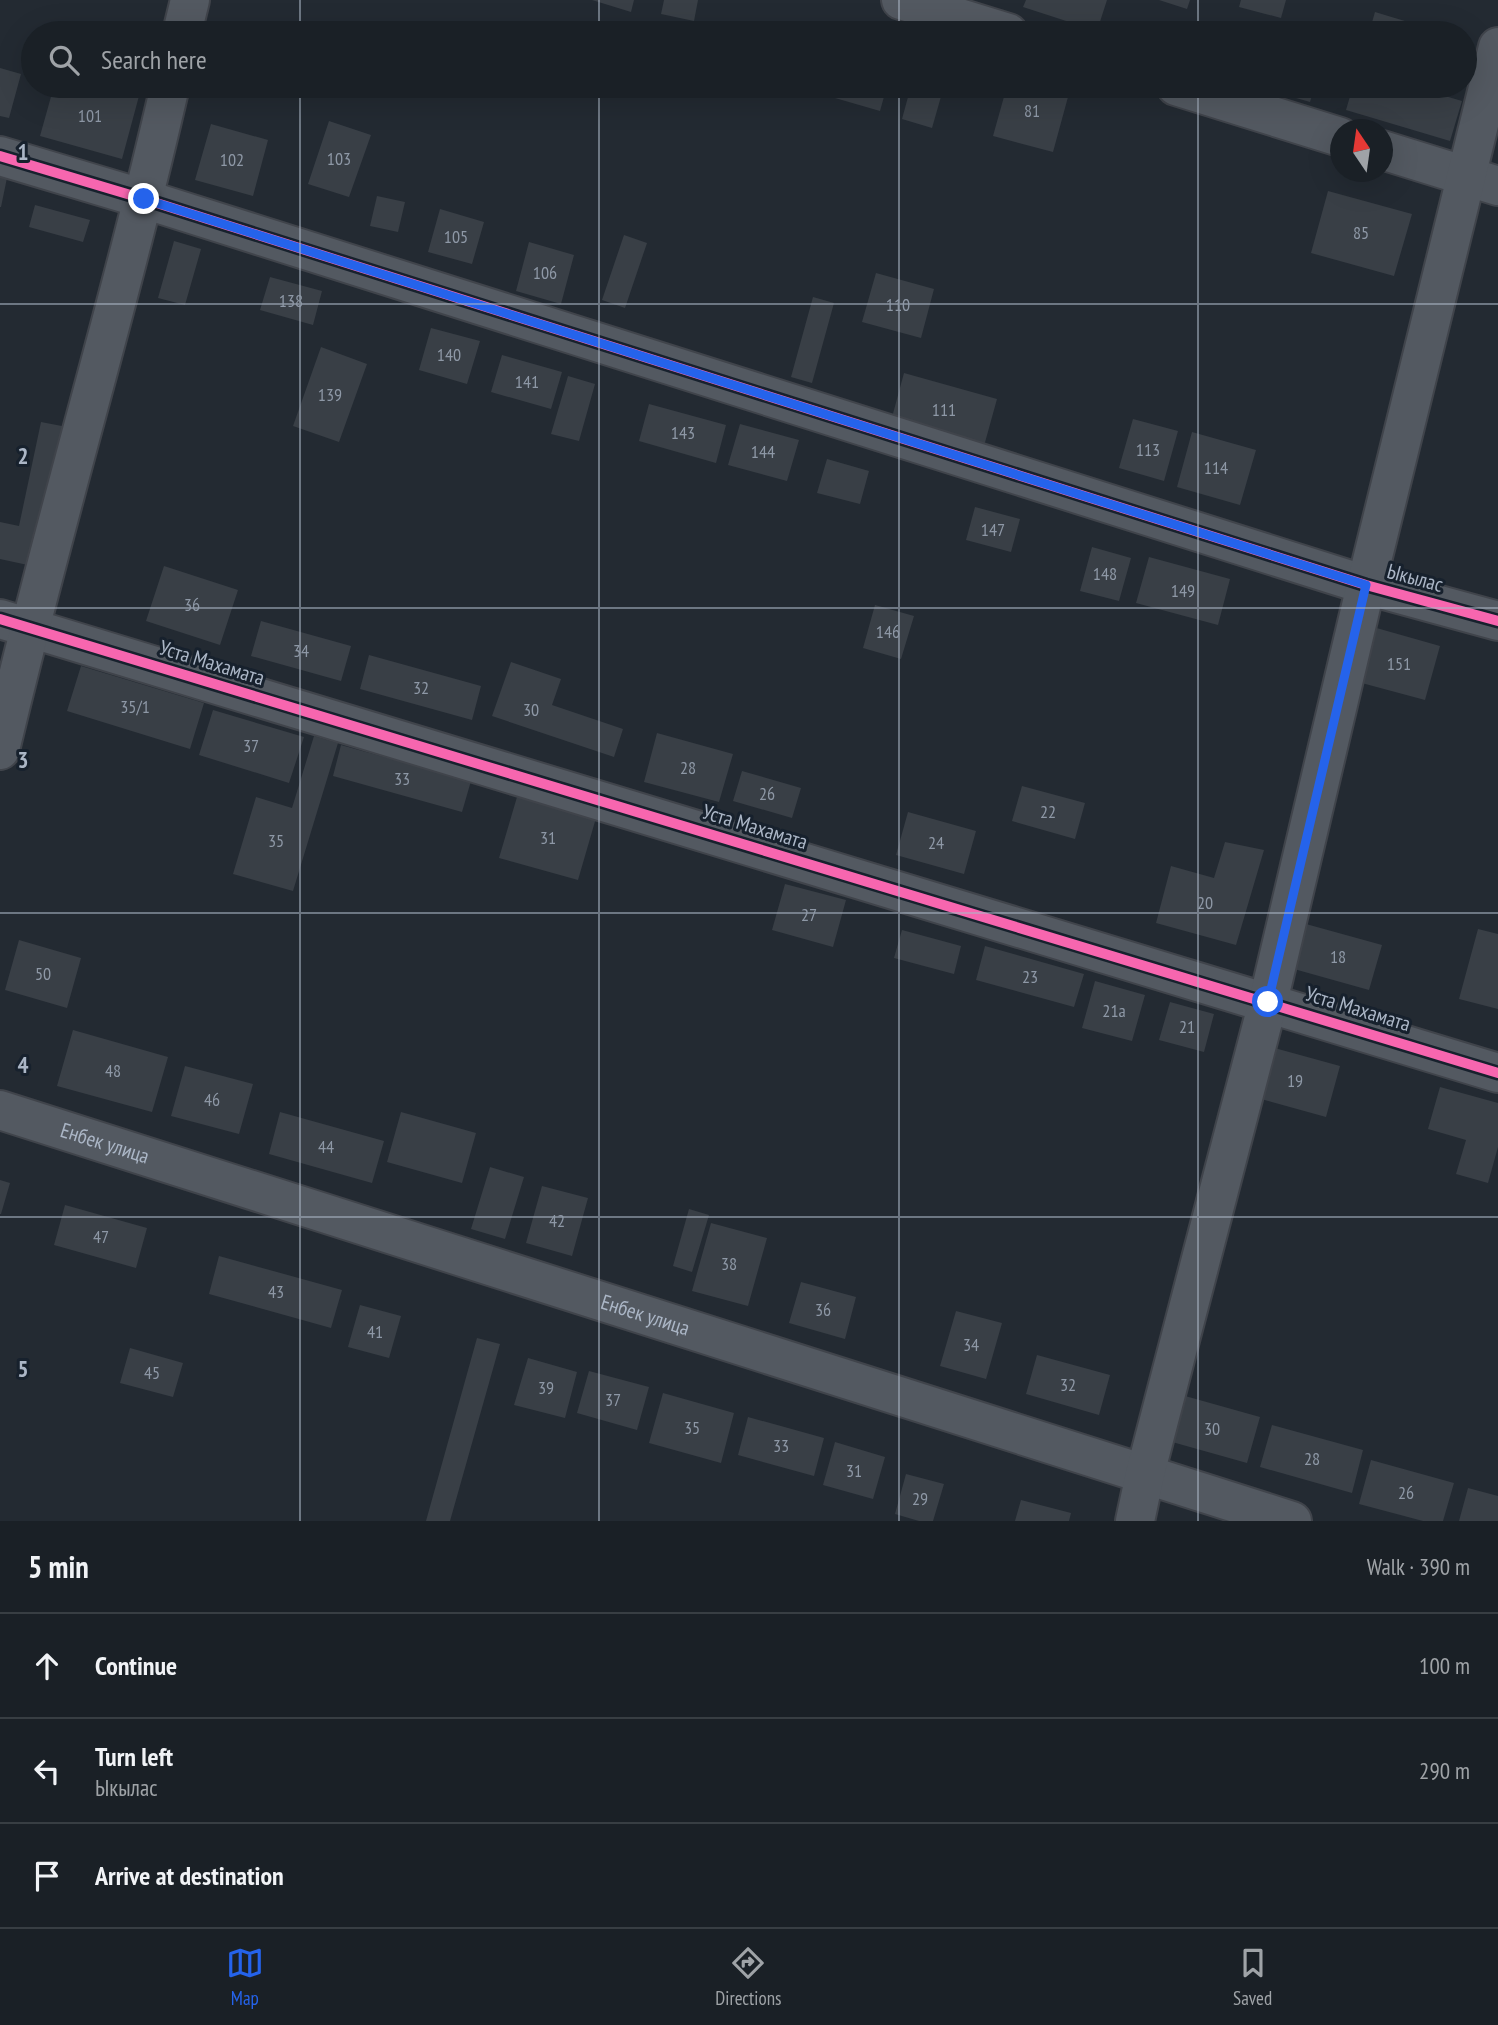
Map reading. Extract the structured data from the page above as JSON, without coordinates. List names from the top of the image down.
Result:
{
  "streets": {
    "street": ["Ыкылас", "Уста Махамата", "Енбек улица"]
  },
  "house_numbers": [
    "81",
    "101",
    "103",
    "102",
    "85",
    "105",
    "106",
    "138",
    "110",
    "140",
    "141",
    "139",
    "111",
    "143",
    "113",
    "144",
    "114",
    "147",
    "148",
    "149",
    "36",
    "146",
    "34",
    "151",
    "32",
    "35/1",
    "30",
    "37",
    "28",
    "33",
    "26",
    "22",
    "31",
    "35",
    "24",
    "20",
    "27",
    "18",
    "50",
    "23",
    "21а",
    "21",
    "48",
    "19",
    "46",
    "44",
    "42",
    "47",
    "38",
    "43",
    "36",
    "41",
    "34",
    "45",
    "32",
    "39",
    "37",
    "35",
    "30",
    "33",
    "28",
    "31",
    "26",
    "29"
  ],
  "north": "top",
  "page": {
    "search": "Search here",
    "heading": ["5 min", "Walk · 390 m"],
    "list": [
      ["Continue", "100 m"],
      ["Turn left", "Ыкылас", "290 m"],
      "Arrive at destination"
    ],
    "nav": ["Map", "Directions", "Saved"]
  },
  "grid": {
    "rows": [
      "1",
      "2",
      "3",
      "4",
      "5"
    ]
  }
}
